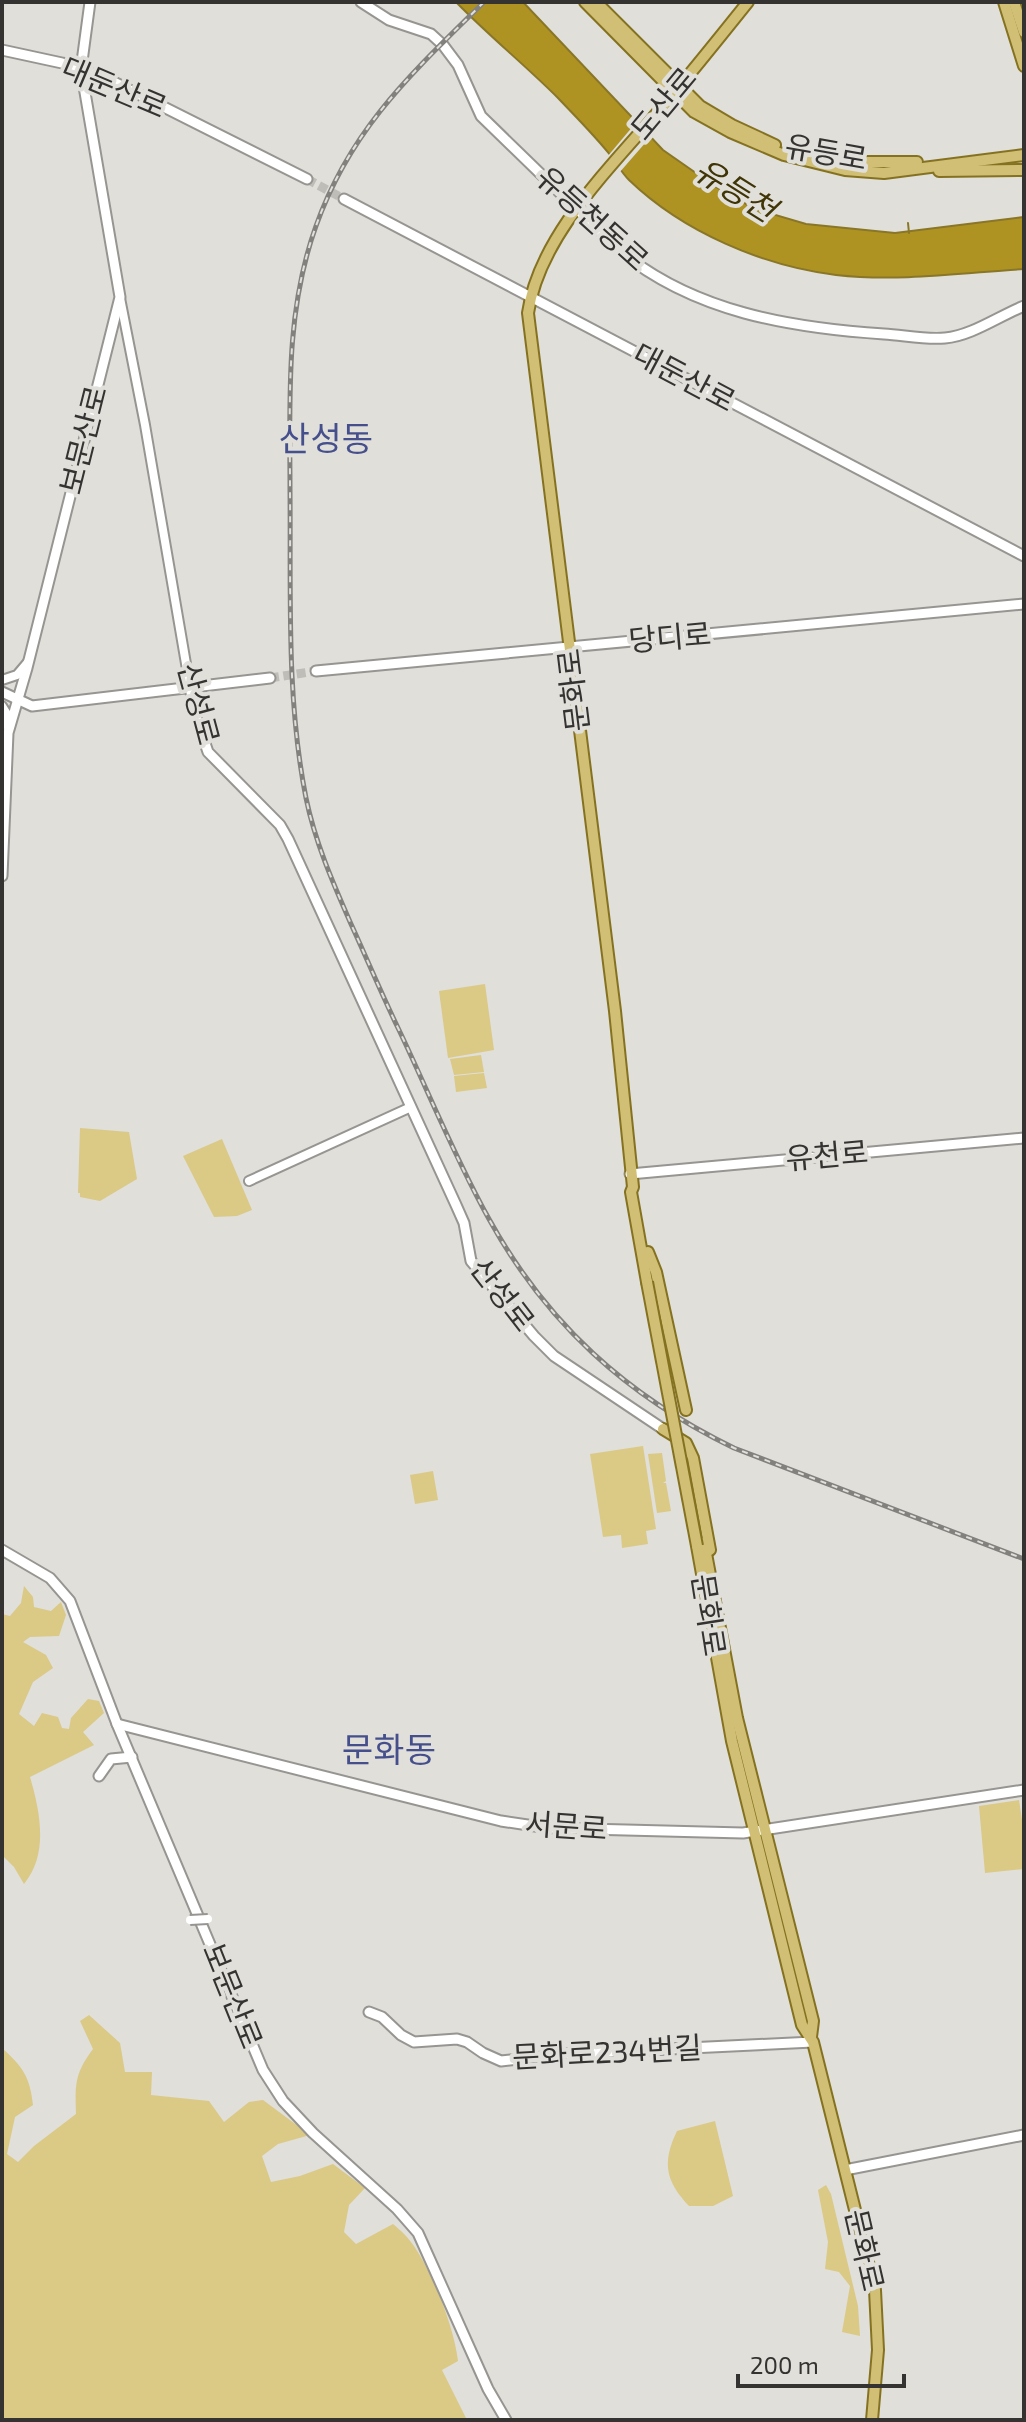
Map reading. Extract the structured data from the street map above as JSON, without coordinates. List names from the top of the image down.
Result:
{
  "streets": {
    "main road": [
      "대둔산로",
      "도산로",
      "유등로",
      "유등천동로",
      "보문산로",
      "당디로",
      "문화로",
      "산성로",
      "유천로",
      "서문로",
      "문화로234번길"
    ]
  },
  "crossings": [
    ["대둔산로", "보문산로"],
    ["대둔산로", "문화로"],
    ["도산로", "유등로"],
    ["도산로", "유등천동로"],
    ["도산로", "문화로"],
    ["유등천동로", "문화로"],
    ["보문산로", "산성로"],
    ["보문산로", "서문로"],
    ["당디로", "문화로"],
    ["문화로", "유천로"],
    ["문화로", "서문로"],
    ["문화로", "문화로234번길"]
  ],
  "districts": ["산성동", "문화동"],
  "water": ["유등천"],
  "scale_bar": "200 m"
}
